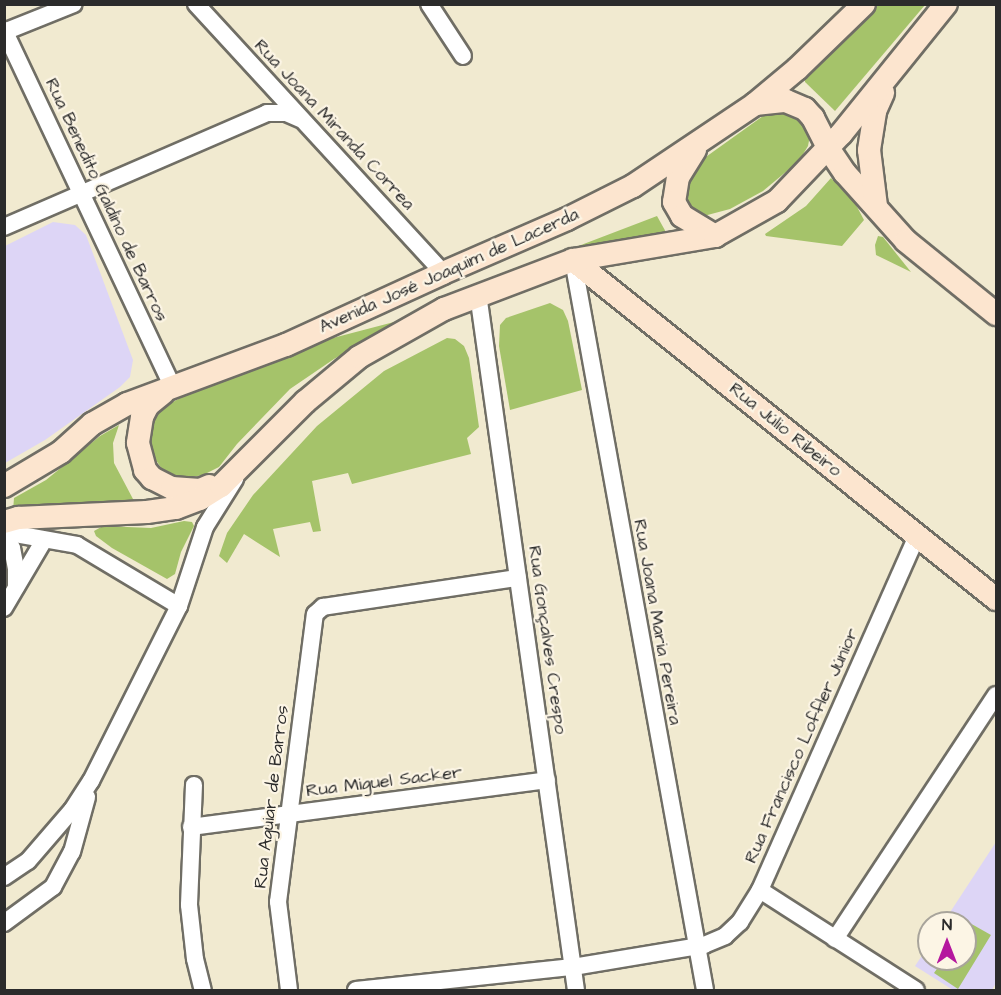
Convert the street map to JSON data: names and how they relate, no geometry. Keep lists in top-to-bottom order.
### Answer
{
  "streets": {
    "main road": ["Avenida José Joaquim de Lacerda", "Rua Júlio Ribeiro"],
    "street": [
      "Rua Joana Miranda Correa",
      "Rua Benedito Galdino de Barros",
      "Rua Joana Maria Pereira",
      "Rua Gonçalves Crespo",
      "Rua Francisco Loffler Júnior",
      "Rua Miguel Sacker",
      "Rua Aguiar de Barros"
    ]
  },
  "crossings": [
    ["Rua Joana Miranda Correa", "Avenida José Joaquim de Lacerda"],
    ["Rua Benedito Galdino de Barros", "Avenida José Joaquim de Lacerda"],
    ["Avenida José Joaquim de Lacerda", "Rua Júlio Ribeiro"],
    ["Avenida José Joaquim de Lacerda", "Rua Joana Maria Pereira"],
    ["Avenida José Joaquim de Lacerda", "Rua Gonçalves Crespo"],
    ["Rua Júlio Ribeiro", "Rua Joana Maria Pereira"],
    ["Rua Júlio Ribeiro", "Rua Francisco Loffler Júnior"],
    ["Rua Joana Maria Pereira", "Rua Francisco Loffler Júnior"],
    ["Rua Gonçalves Crespo", "Rua Francisco Loffler Júnior"],
    ["Rua Gonçalves Crespo", "Rua Miguel Sacker"],
    ["Rua Gonçalves Crespo", "Rua Aguiar de Barros"],
    ["Rua Miguel Sacker", "Rua Aguiar de Barros"]
  ],
  "north": "top"
}
